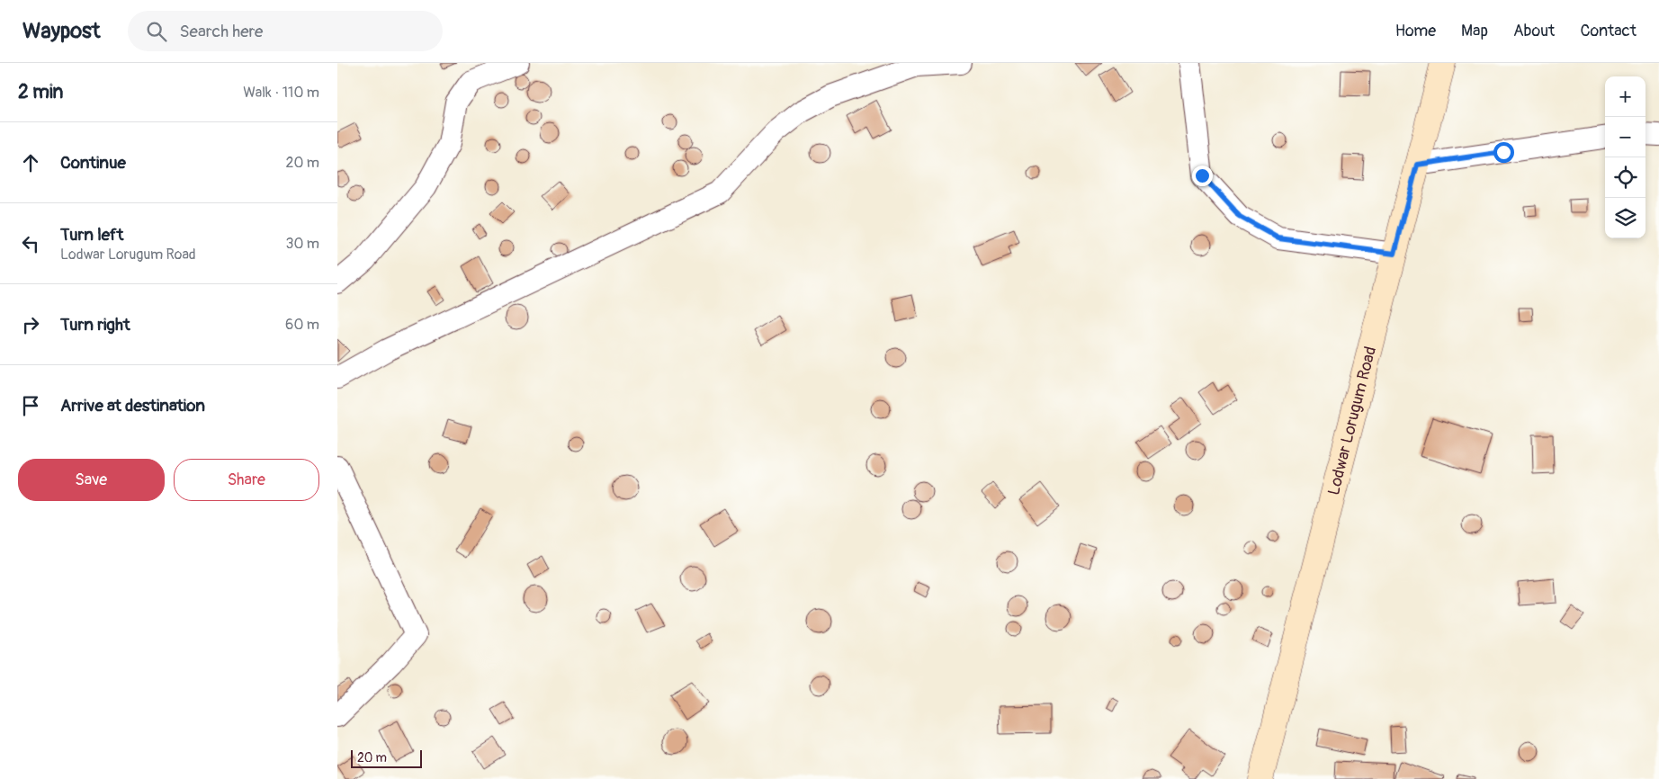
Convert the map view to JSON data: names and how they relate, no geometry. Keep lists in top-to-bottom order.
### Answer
{
  "streets": {
    "main road": ["Lodwar Lorugum Road"]
  },
  "scale_bar": "20 m",
  "page": {
    "header": "Waypost",
    "search": "Search here",
    "nav": [
      "Home",
      "Map",
      "About",
      "Contact"
    ],
    "heading": ["2 min", "Walk · 110 m"],
    "map_buttons": ["+", "−"],
    "list": [
      ["Continue", "20 m"],
      ["Turn left", "Lodwar Lorugum Road", "30 m"],
      ["Turn right", "60 m"],
      "Arrive at destination"
    ],
    "buttons": ["Save", "Share"],
    "scale": "20 m"
  }
}
